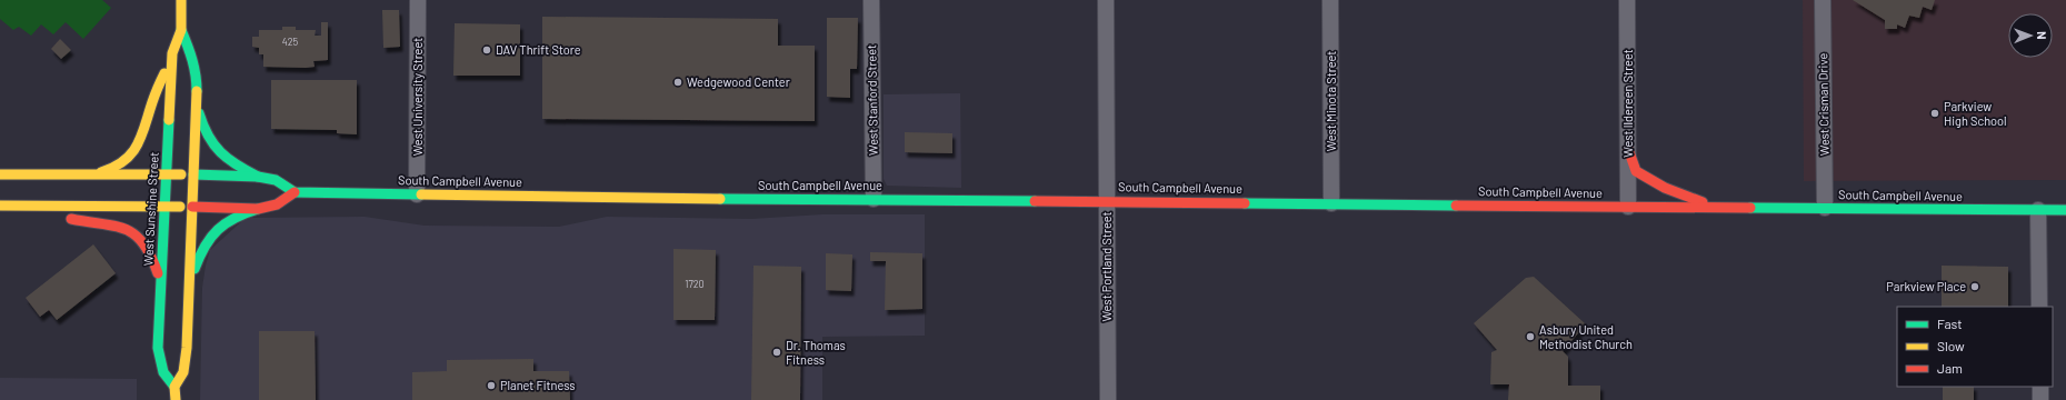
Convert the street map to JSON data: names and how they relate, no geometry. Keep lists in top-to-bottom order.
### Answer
{
  "streets": {
    "main road": ["South Campbell Avenue", "West Sunshine Street"],
    "street": [
      "West University Street",
      "West Stanford Street",
      "West Minota Street",
      "West Ildereen Street",
      "West Crisman Drive",
      "West Portland Street"
    ]
  },
  "crossings": [
    ["West University Street", "South Campbell Avenue"],
    ["West Stanford Street", "South Campbell Avenue"],
    ["West Minota Street", "South Campbell Avenue"],
    ["West Ildereen Street", "South Campbell Avenue"],
    ["West Crisman Drive", "South Campbell Avenue"],
    ["South Campbell Avenue", "West Portland Street"]
  ],
  "places": [
    "DAV Thrift Store",
    "Wedgewood Center",
    "Parkview High School",
    "Parkview Place",
    "Asbury United Methodist Church",
    "Dr. Thomas Fitness",
    "Planet Fitness"
  ],
  "house_numbers": ["425", "1720"],
  "legend": ["Fast", "Slow", "Jam"],
  "north": "right"
}
